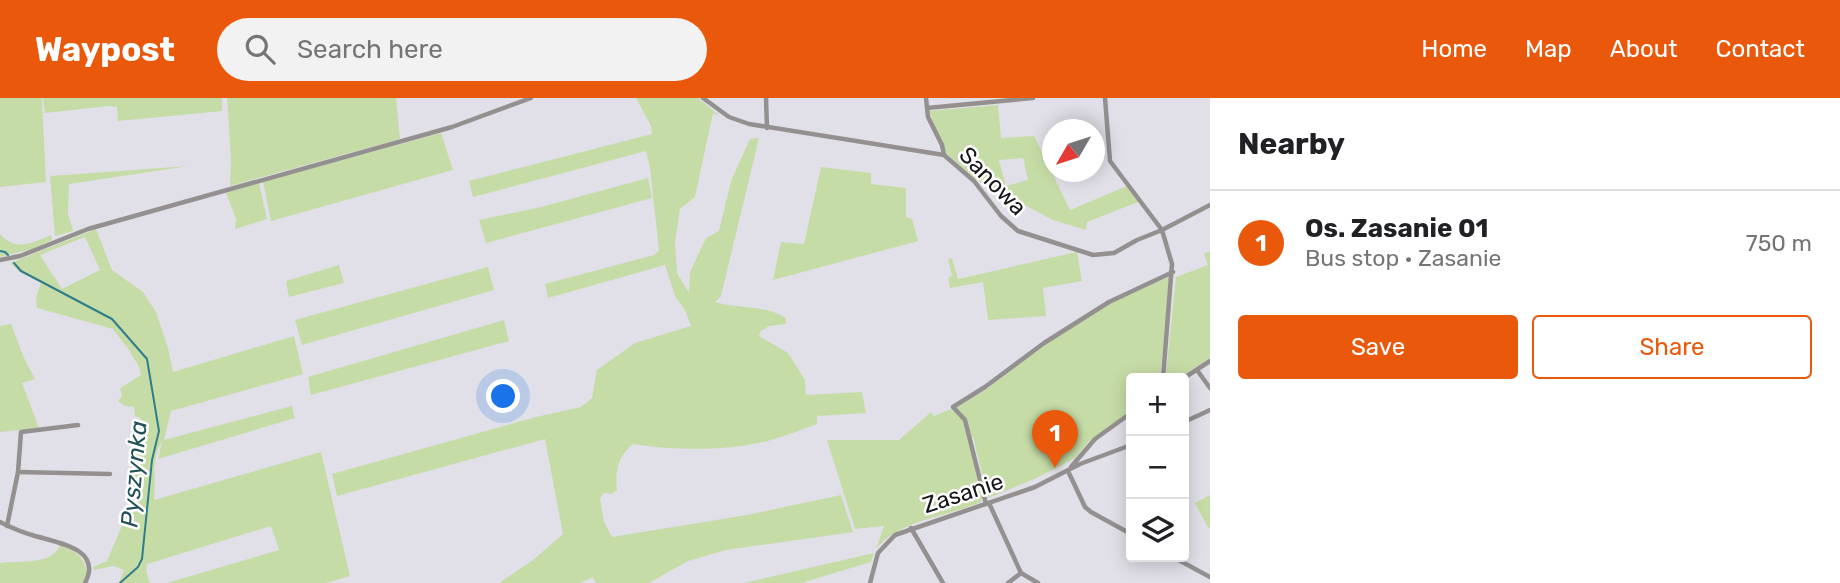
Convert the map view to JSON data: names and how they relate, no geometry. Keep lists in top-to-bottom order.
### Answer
{
  "streets": {
    "street": ["Sanowa", "Zasanie"]
  },
  "water": ["Pyszynka"],
  "north": "bottom left",
  "page": {
    "header": "Waypost",
    "search": "Search here",
    "nav": [
      "Home",
      "Map",
      "About",
      "Contact"
    ],
    "heading": "Nearby",
    "list": [
      {
        "mark": "1",
        "name": "Os. Zasanie 01",
        "note": "Bus stop · Zasanie",
        "value": "750 m"
      }
    ],
    "buttons": ["Save", "Share"],
    "map_buttons": ["+", "−"],
    "pins": "1"
  }
}
